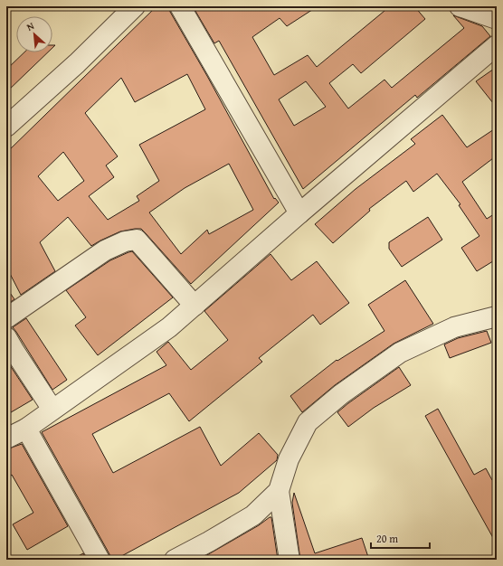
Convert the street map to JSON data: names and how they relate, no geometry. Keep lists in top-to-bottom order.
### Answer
{
  "scale_bar": "20 m",
  "north": "top left"
}
